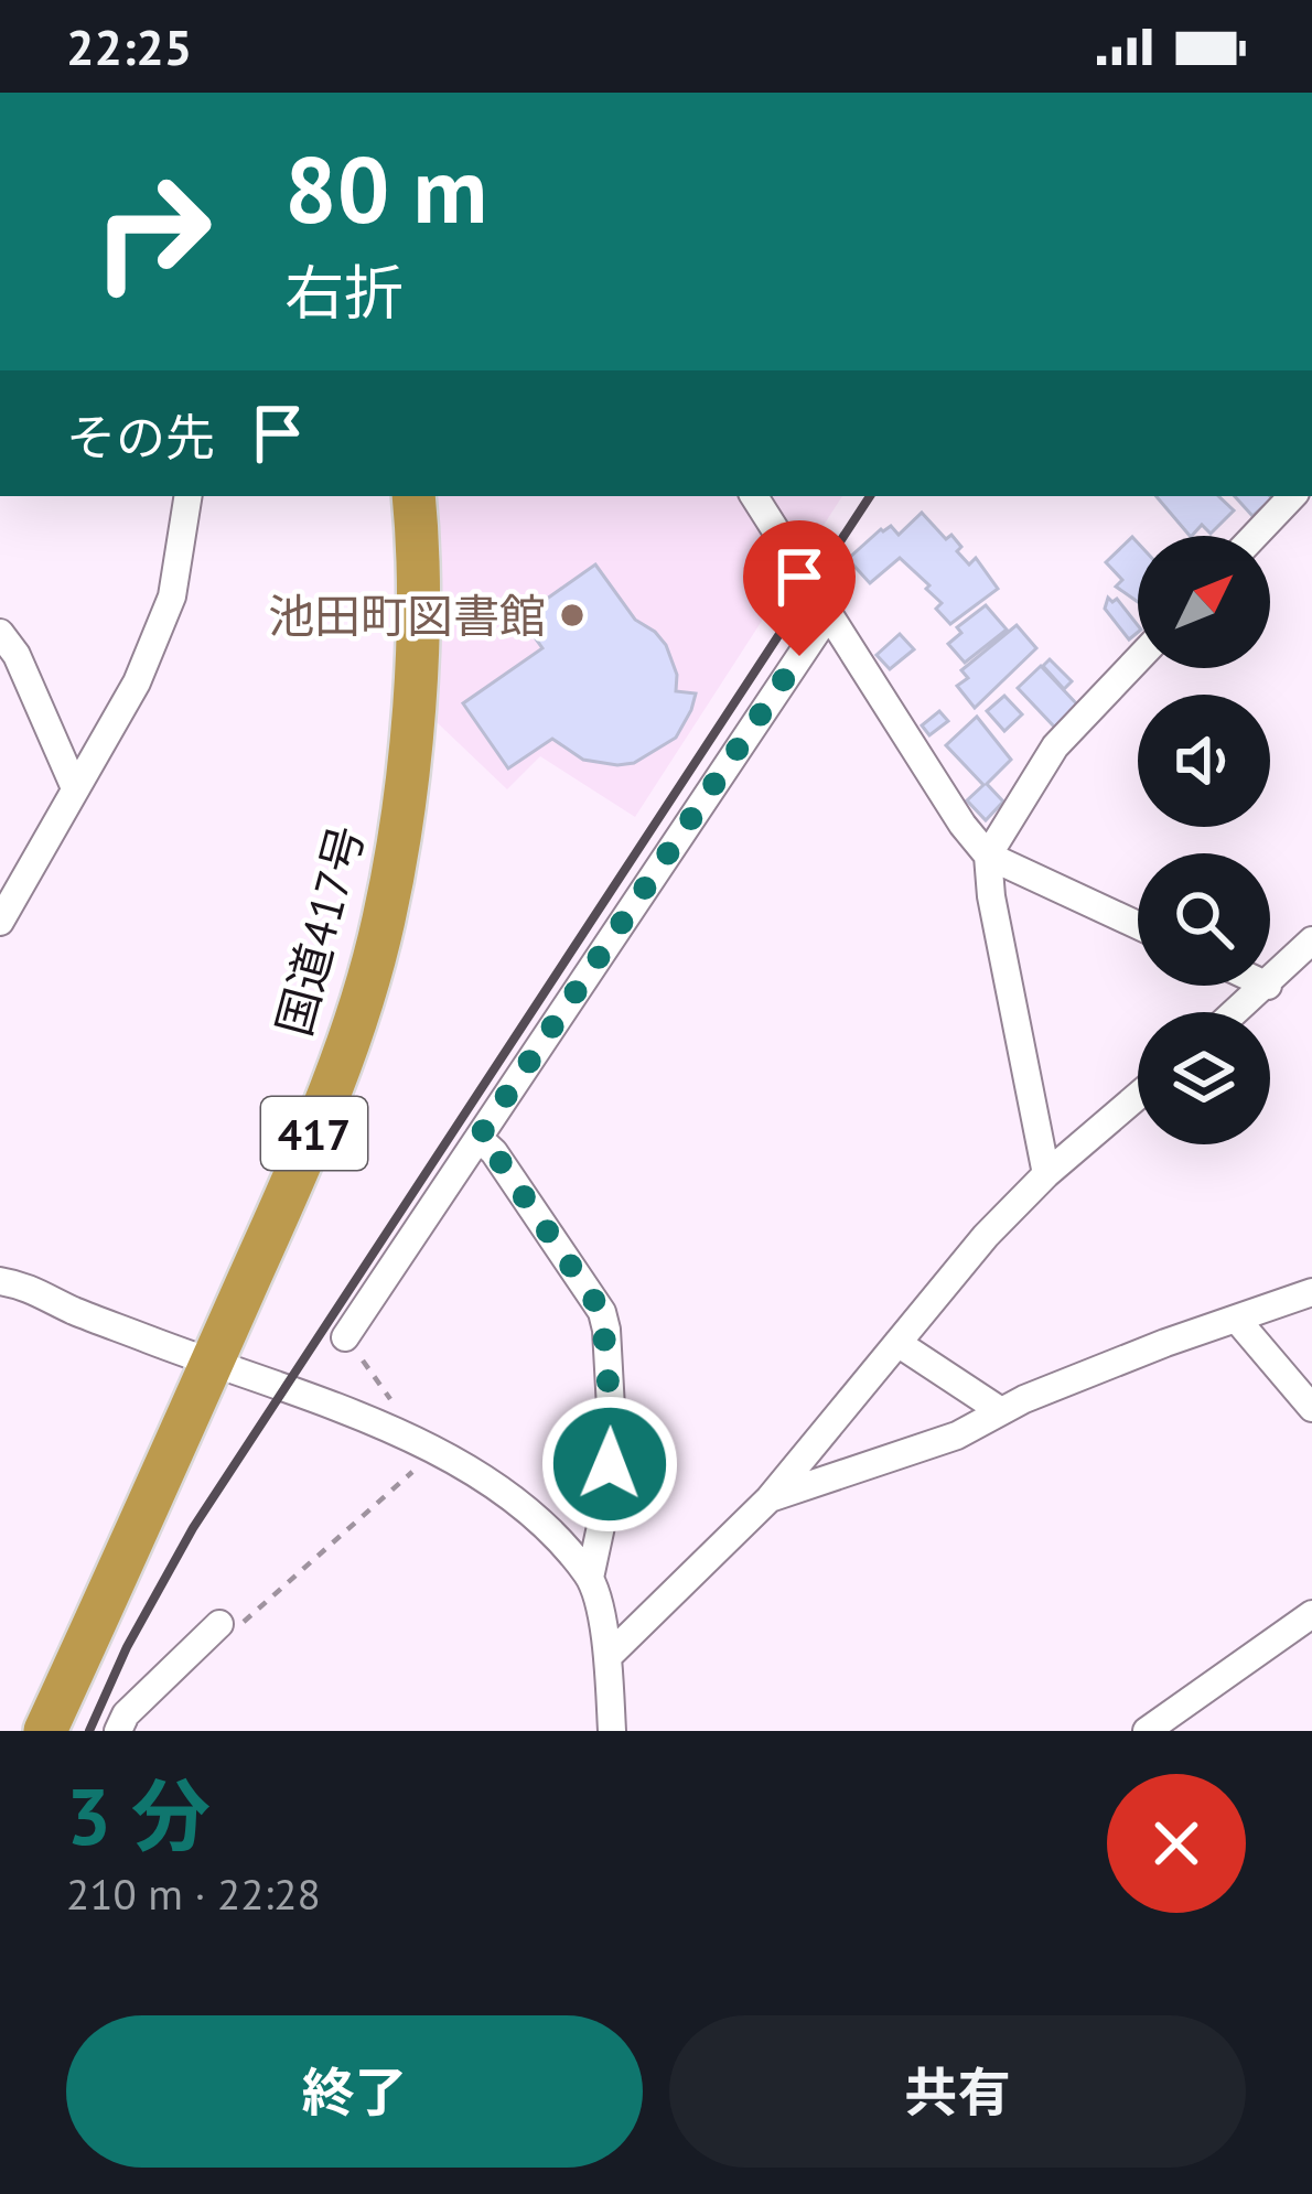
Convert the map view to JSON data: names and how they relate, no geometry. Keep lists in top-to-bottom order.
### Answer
{
  "streets": {
    "highway": ["国道417号", "417"]
  },
  "places": ["池田町図書館"],
  "north": "top right",
  "page": {
    "status": "22:25",
    "turn": ["80 m", "右折"],
    "then": "その先",
    "heading": ["3 分", "210 m · 22:28"],
    "buttons": ["終了", "共有"]
  }
}
